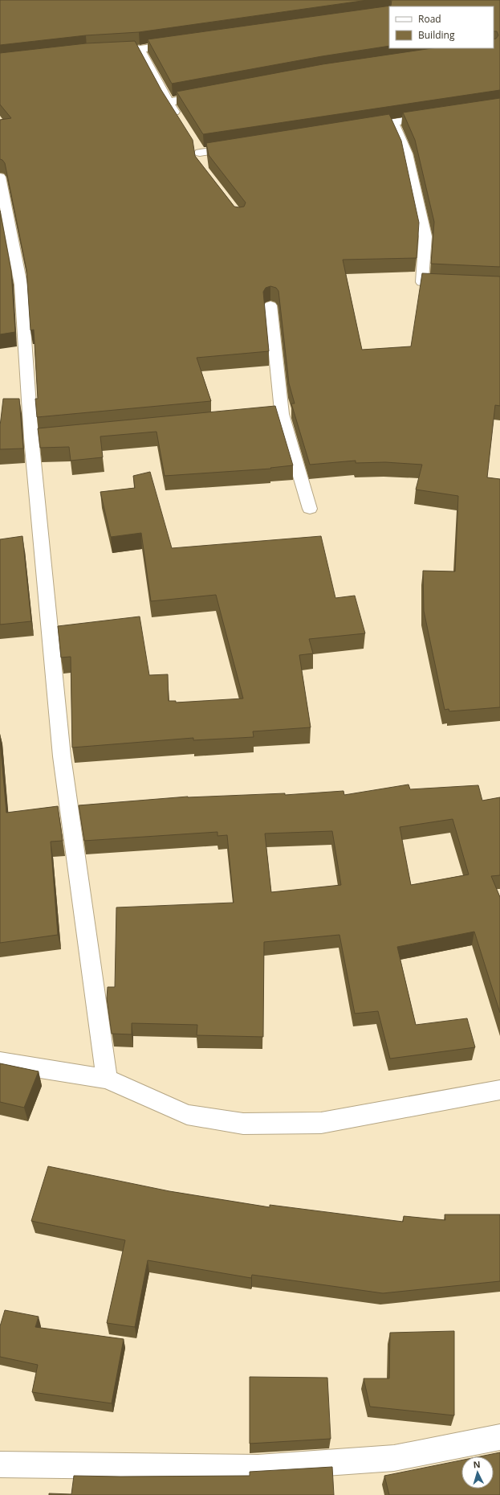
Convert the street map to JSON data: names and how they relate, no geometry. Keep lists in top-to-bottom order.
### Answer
{
  "legend": ["Road", "Building"],
  "north": "top"
}
